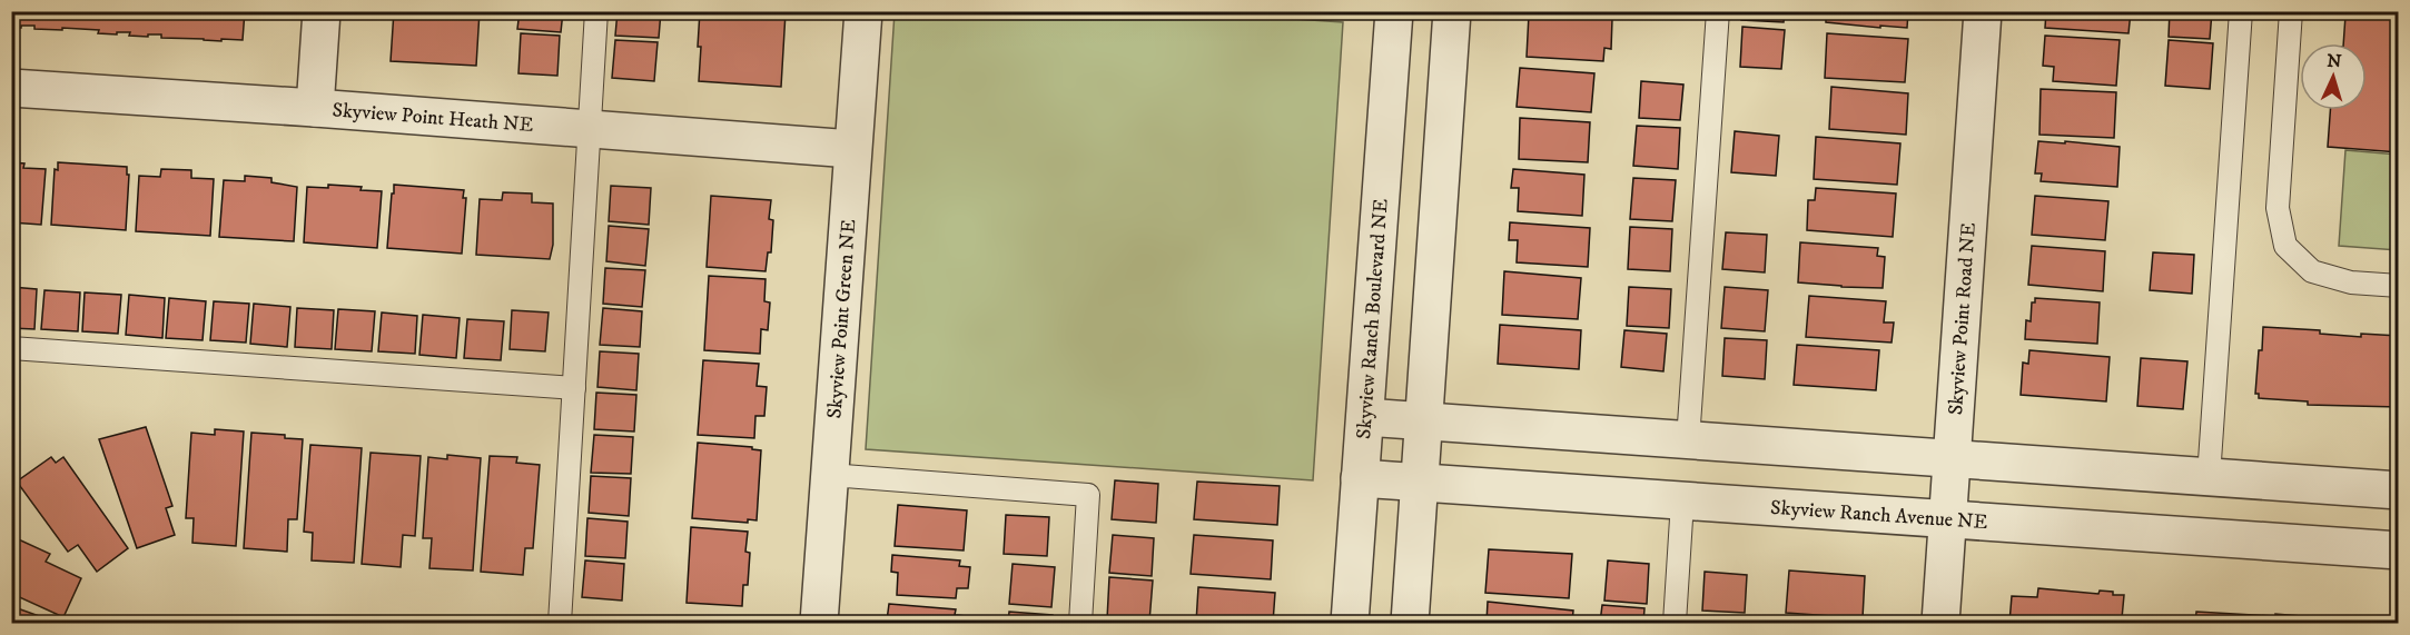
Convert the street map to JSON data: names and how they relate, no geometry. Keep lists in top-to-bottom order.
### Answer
{
  "streets": {
    "street": [
      "Skyview Point Heath NE",
      "Skyview Point Green NE",
      "Skyview Ranch Boulevard NE",
      "Skyview Point Road NE",
      "Skyview Ranch Avenue NE"
    ]
  },
  "crossings": [
    ["Skyview Point Heath NE", "Skyview Point Green NE"],
    ["Skyview Ranch Boulevard NE", "Skyview Ranch Avenue NE"],
    ["Skyview Point Road NE", "Skyview Ranch Avenue NE"]
  ],
  "north": "top"
}
